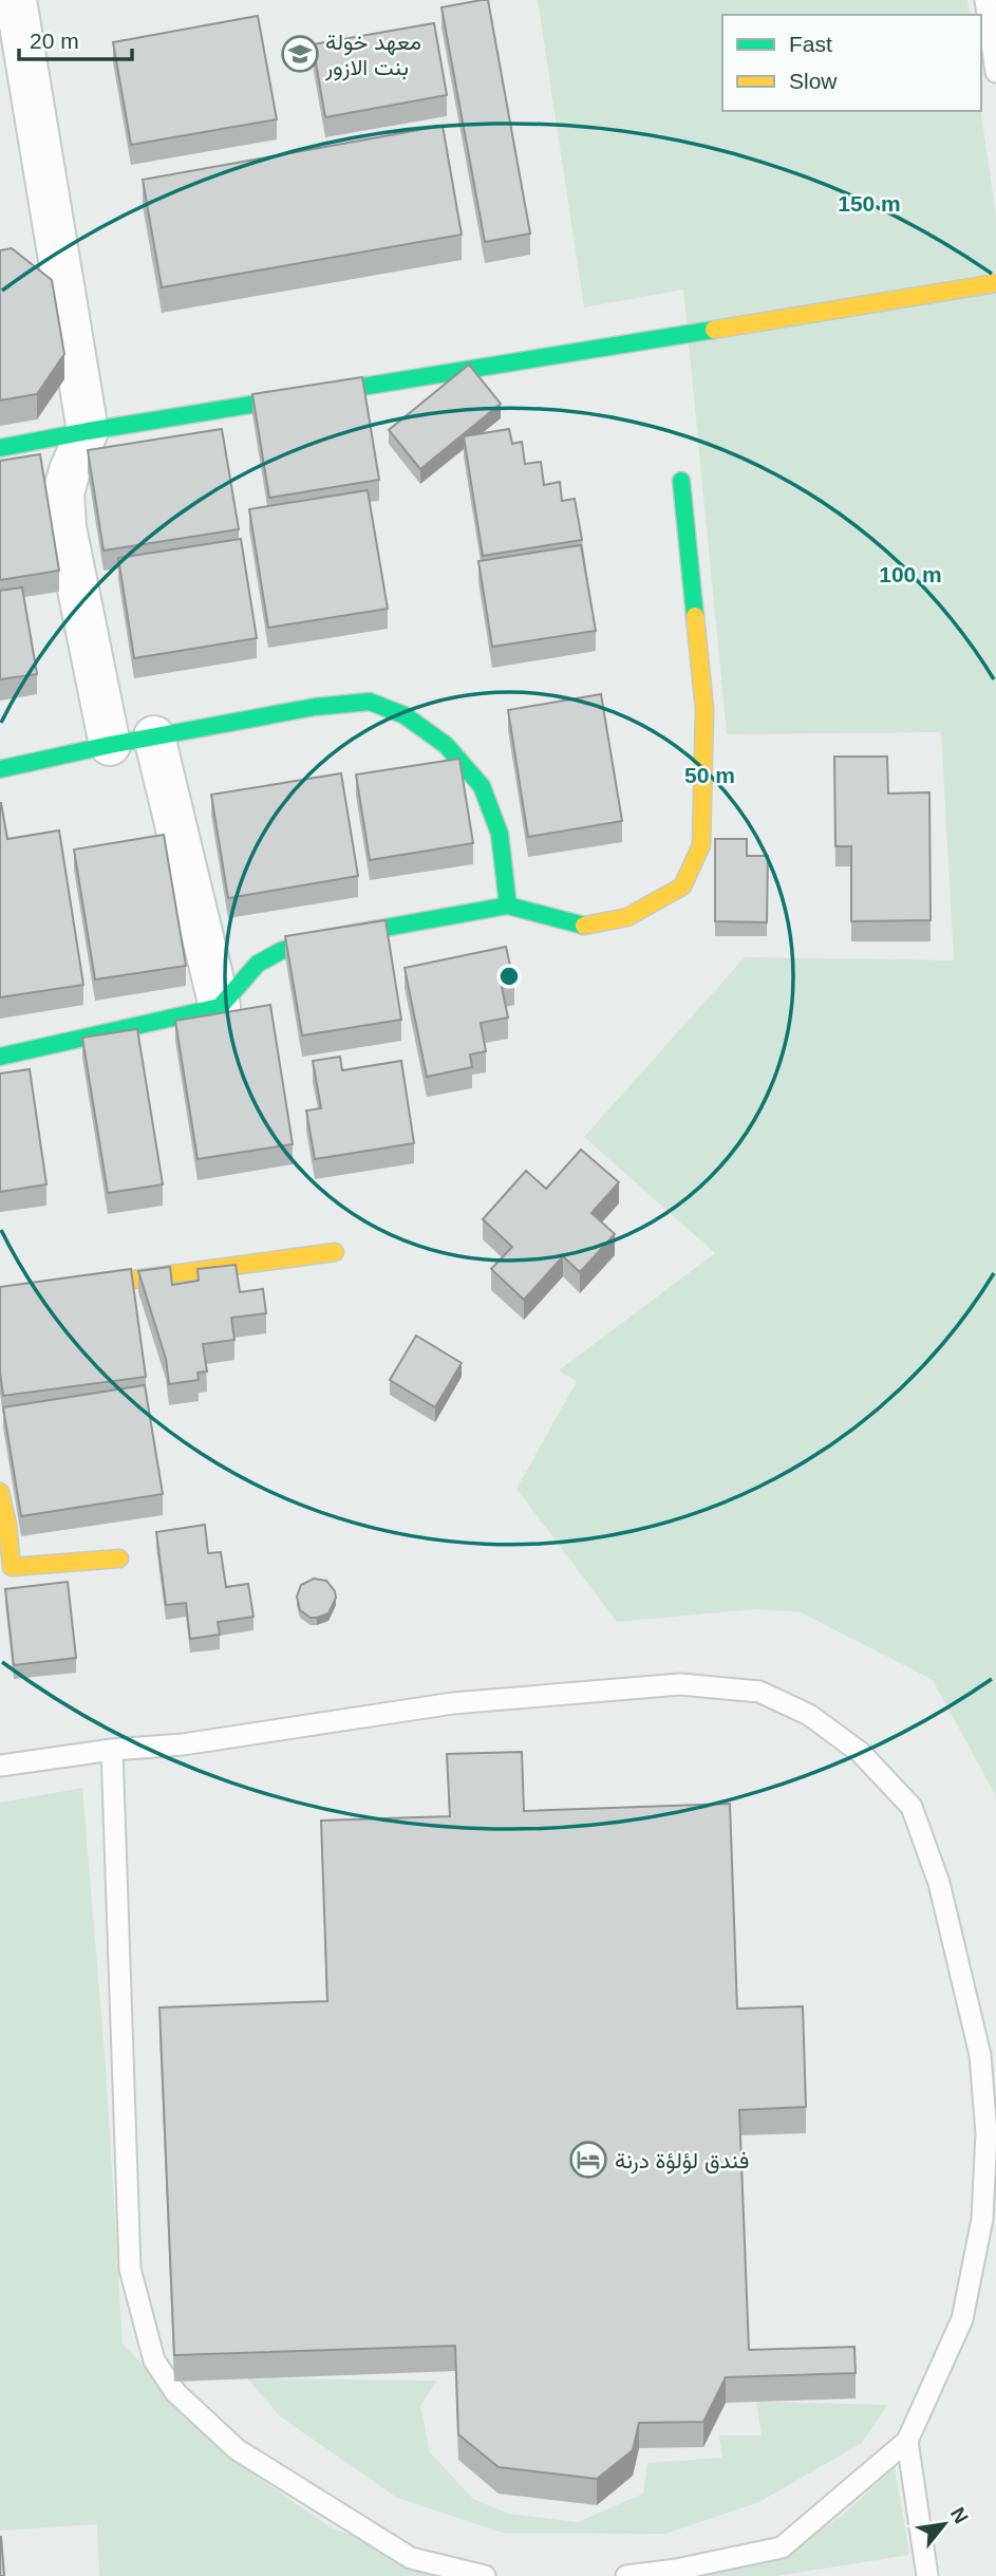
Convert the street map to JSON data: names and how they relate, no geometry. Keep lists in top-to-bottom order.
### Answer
{
  "places": {
    "school or university": ["معهد خولة بنت الازور"],
    "hotel": ["فندق لؤلؤة درنة"]
  },
  "legend": ["Fast", "Slow"],
  "scale_bar": "20 m",
  "north": "top right",
  "rings": ["150 m", "100 m", "50 m"]
}
